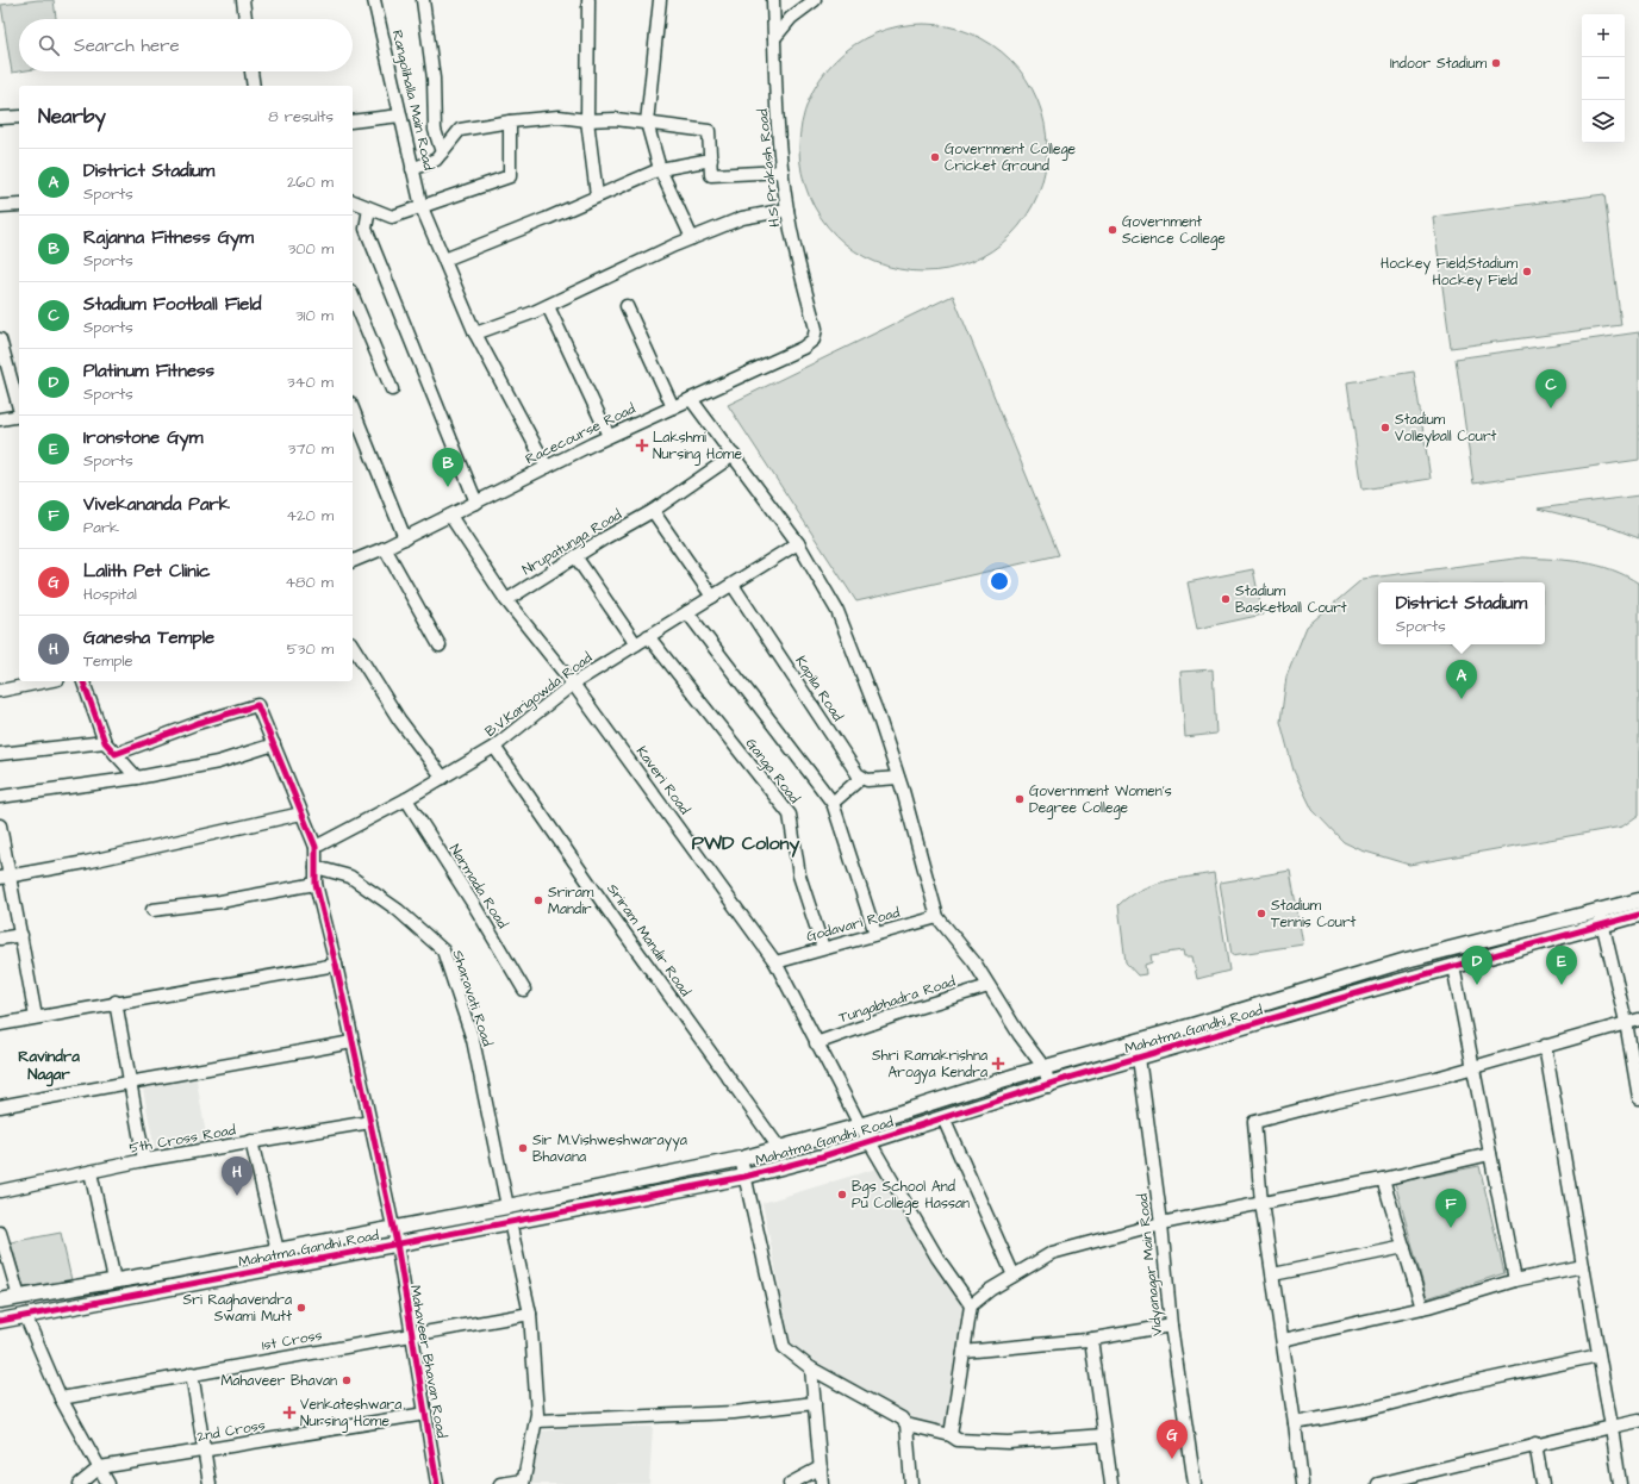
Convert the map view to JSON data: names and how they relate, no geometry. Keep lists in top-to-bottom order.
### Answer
{
  "streets": {
    "street": [
      "Rangolihalla Main Road",
      "H.S Prakash Road",
      "Racecourse Road",
      "Nrupatunga Road",
      "Kapila Road",
      "B.V.Karigowda Road",
      "Ganga Road",
      "Kaveri Road",
      "Narmada Road",
      "Godavari Road",
      "Sriram Mandir Road",
      "Sharavati Road",
      "Tungabhadra Road",
      "Mahatma Gandhi Road",
      "5th Cross Road",
      "Vidyanagar Main Road",
      "1st Cross",
      "Mahaveer Bhavan Road",
      "2nd Cross"
    ]
  },
  "crossings": [
    ["Rangolihalla Main Road", "Racecourse Road"],
    ["H.S Prakash Road", "Racecourse Road"],
    ["Racecourse Road", "Kaveri Road"],
    ["Nrupatunga Road", "Kaveri Road"],
    ["Kapila Road", "B.V.Karigowda Road"],
    ["B.V.Karigowda Road", "Ganga Road"],
    ["B.V.Karigowda Road", "Kaveri Road"],
    ["B.V.Karigowda Road", "Narmada Road"],
    ["B.V.Karigowda Road", "Sriram Mandir Road"],
    ["B.V.Karigowda Road", "Mahaveer Bhavan Road"],
    ["Ganga Road", "Godavari Road"],
    ["Kaveri Road", "Godavari Road"],
    ["Kaveri Road", "Tungabhadra Road"],
    ["Kaveri Road", "Mahatma Gandhi Road"],
    ["Sriram Mandir Road", "Mahatma Gandhi Road"],
    ["Sharavati Road", "Mahatma Gandhi Road"],
    ["Sharavati Road", "Mahaveer Bhavan Road"],
    ["Mahatma Gandhi Road", "Vidyanagar Main Road"],
    ["Mahatma Gandhi Road", "Mahaveer Bhavan Road"],
    ["5th Cross Road", "Mahaveer Bhavan Road"],
    ["1st Cross", "Mahaveer Bhavan Road"],
    ["Mahaveer Bhavan Road", "2nd Cross"]
  ],
  "districts": ["PWD Colony", "Ravindra Nagar"],
  "places": {
    "other": [
      "Indoor Stadium",
      "Government College Cricket Ground",
      "Government Science College",
      "Hockey Field;Stadium Hockey Field",
      "Stadium Volleyball Court",
      "Stadium Basketball Court",
      "Government Women's Degree College",
      "Sriram Mandir",
      "Stadium Tennis Court",
      "Sir M.Vishweshwarayya Bhavana",
      "Bgs School And Pu College Hassan",
      "Sri Raghavendra Swami Mutt",
      "Mahaveer Bhavan"
    ],
    "health": ["Lakshmi Nursing Home", "Shri Ramakrishna Arogya Kendra", "Venkateshwara Nursing Home"]
  },
  "page": {
    "map_buttons": ["+", "−"],
    "search": "Search here",
    "heading": ["Nearby", "8 results"],
    "list": [
      {
        "mark": "A",
        "name": "District Stadium",
        "note": "Sports",
        "value": "260 m"
      },
      {
        "mark": "B",
        "name": "Rajanna Fitness Gym",
        "note": "Sports",
        "value": "300 m"
      },
      {
        "mark": "C",
        "name": "Stadium Football Field",
        "note": "Sports",
        "value": "310 m"
      },
      {
        "mark": "D",
        "name": "Platinum Fitness",
        "note": "Sports",
        "value": "340 m"
      },
      {
        "mark": "E",
        "name": "Ironstone Gym",
        "note": "Sports",
        "value": "370 m"
      },
      {
        "mark": "F",
        "name": "Vivekananda Park",
        "note": "Park",
        "value": "420 m"
      },
      {
        "mark": "G",
        "name": "Lalith Pet Clinic",
        "note": "Hospital",
        "value": "480 m"
      },
      {
        "mark": "H",
        "name": "Ganesha Temple",
        "note": "Temple",
        "value": "530 m"
      }
    ],
    "pins": [
      "C",
      "B",
      "A",
      "D",
      "E",
      "H",
      "F",
      "G"
    ],
    "popup": ["District Stadium", "Sports"]
  }
}
